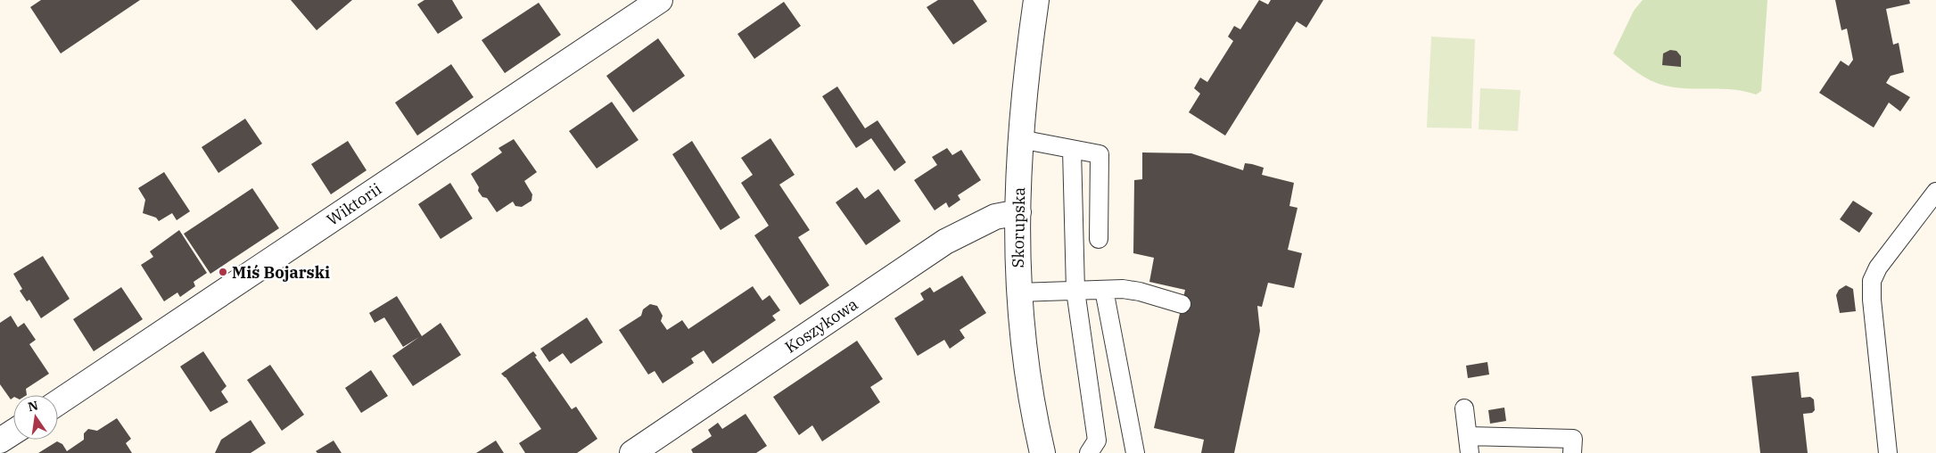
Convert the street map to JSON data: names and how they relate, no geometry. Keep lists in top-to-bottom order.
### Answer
{
  "streets": {
    "street": ["Wiktorii", "Skorupska", "Koszykowa"]
  },
  "crossings": [
    ["Skorupska", "Koszykowa"]
  ],
  "places": ["Miś Bojarski"],
  "north": "top"
}
